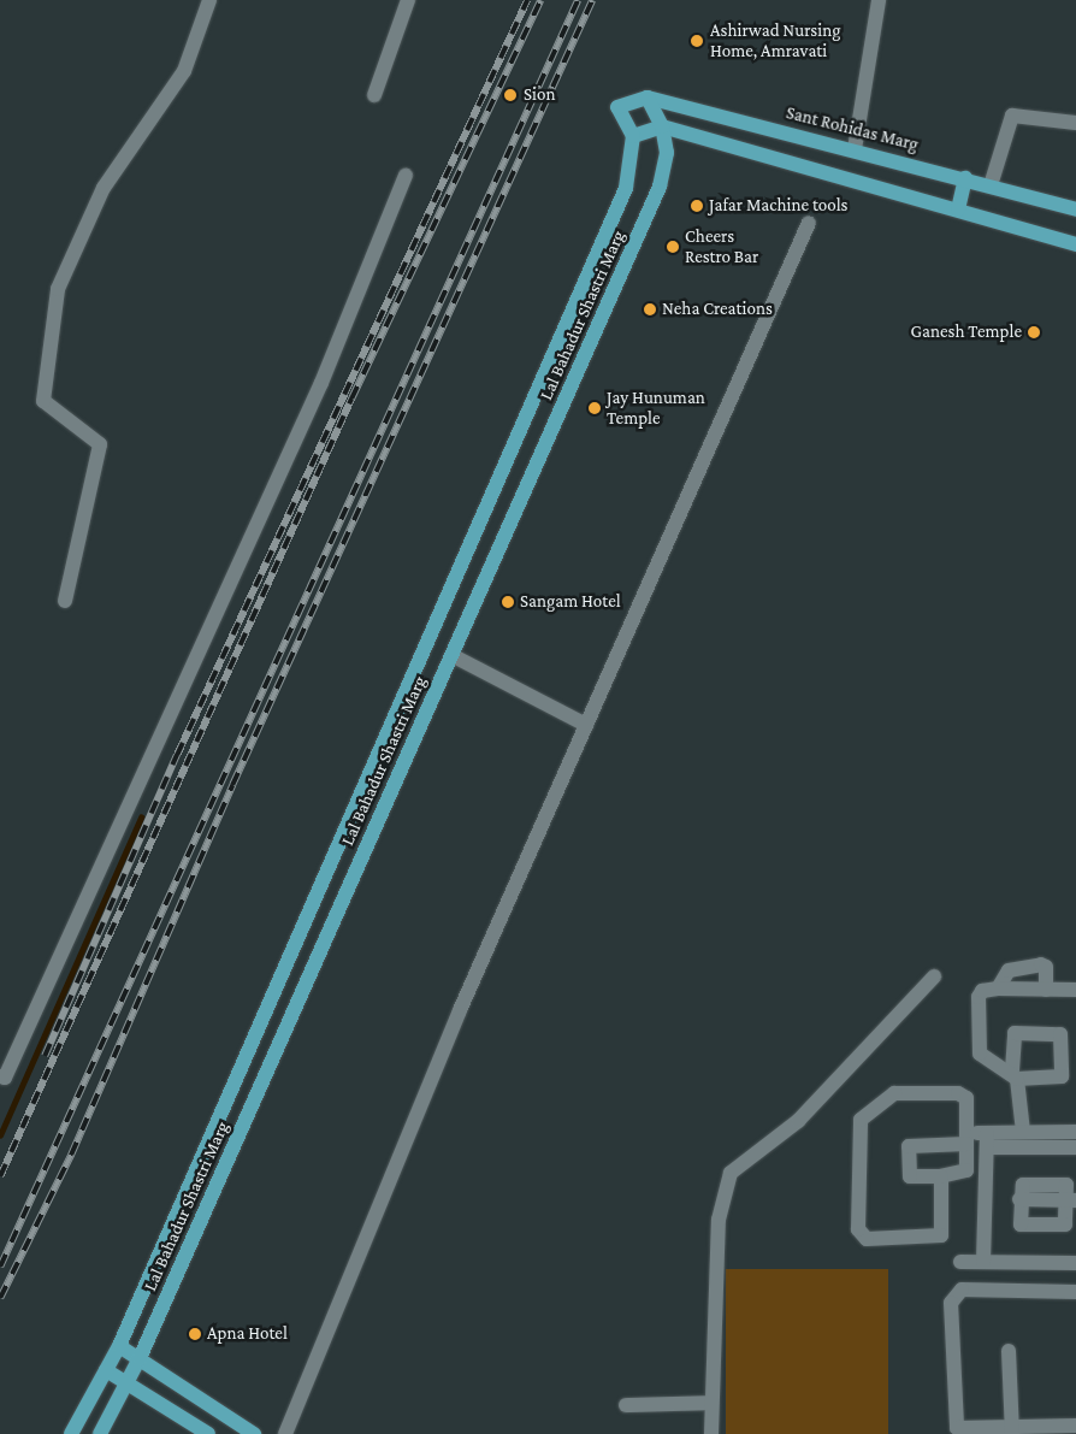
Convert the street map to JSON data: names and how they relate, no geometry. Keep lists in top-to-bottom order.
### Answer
{
  "streets": {
    "main road": ["Sant Rohidas Marg", "Lal Bahadur Shastri Marg"]
  },
  "crossings": [
    ["Sant Rohidas Marg", "Lal Bahadur Shastri Marg"]
  ],
  "places": [
    "Ashirwad Nursing Home, Amravati",
    "Sion",
    "Jafar Machine tools",
    "Cheers Restro Bar",
    "Neha Creations",
    "Ganesh Temple",
    "Jay Hunuman Temple",
    "Sangam Hotel",
    "Apna Hotel"
  ]
}
